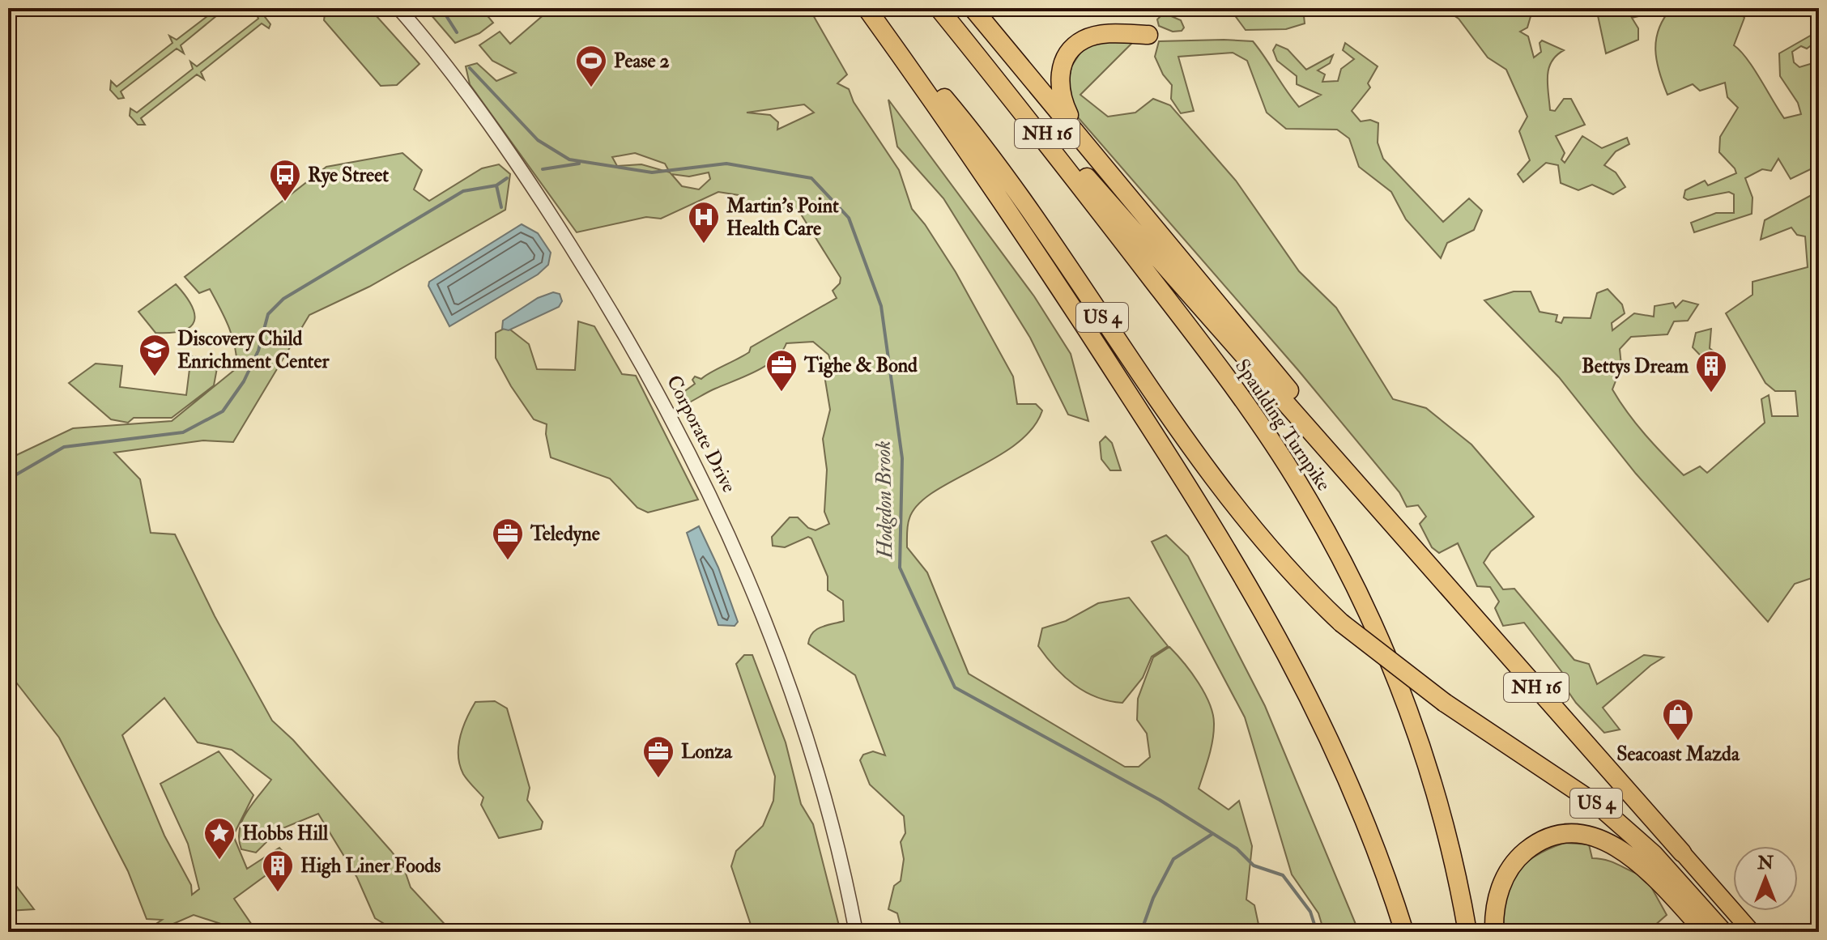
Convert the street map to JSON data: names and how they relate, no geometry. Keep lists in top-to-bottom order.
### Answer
{
  "streets": {
    "highway": ["NH 16", "US 4", "Spaulding Turnpike"],
    "street": ["Corporate Drive"]
  },
  "crossings": [
    ["NH 16", "Spaulding Turnpike"]
  ],
  "water": ["Hodgdon Brook"],
  "places": {
    "sports": ["Pease 2"],
    "bus stop": ["Rye Street"],
    "hospital": ["Martin's Point Health Care"],
    "school or university": ["Discovery Child Enrichment Center"],
    "office": ["Tighe & Bond", "Teledyne", "Lonza"],
    "building": ["Bettys Dream", "High Liner Foods"],
    "shop": ["Seacoast Mazda"],
    "place": ["Hobbs Hill"]
  },
  "north": "top"
}
